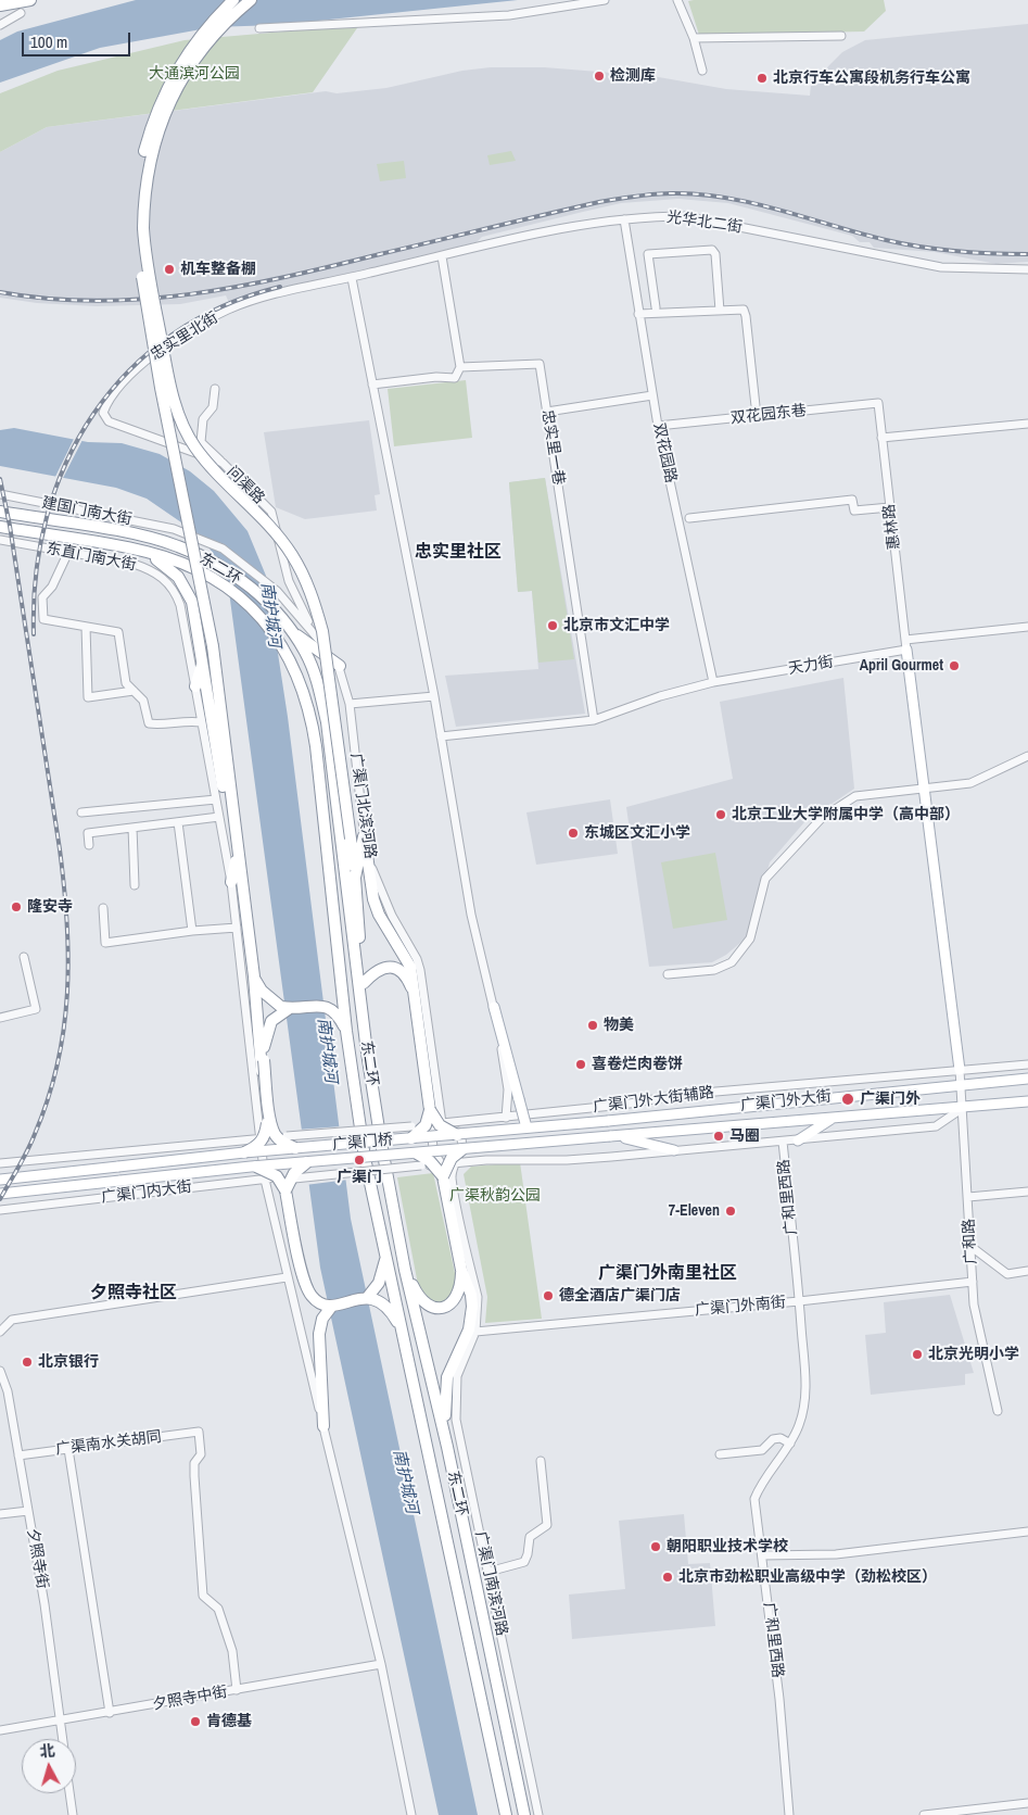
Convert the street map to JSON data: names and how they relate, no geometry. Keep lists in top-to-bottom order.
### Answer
{
  "streets": {
    "highway": ["东二环"],
    "main road": ["广渠门外大街", "广渠门桥", "广渠门内大街"],
    "street": [
      "光华北二街",
      "忠实里北街",
      "双花园东巷",
      "忠实里一巷",
      "双花园路",
      "问渠路",
      "建国门南大街",
      "惠林路",
      "东直门南大街",
      "天力街",
      "广渠门北滨河路",
      "广渠门外大街辅路",
      "广和里西路",
      "广和路",
      "广渠门外南街",
      "广渠南水关胡同",
      "夕照寺街",
      "广渠门南滨河路",
      "夕照寺中街"
    ]
  },
  "crossings": [
    ["光华北二街", "忠实里北街"],
    ["光华北二街", "双花园路"],
    ["忠实里北街", "问渠路"],
    ["双花园东巷", "双花园路"],
    ["双花园东巷", "惠林路"],
    ["忠实里一巷", "天力街"],
    ["双花园路", "天力街"],
    ["问渠路", "广渠门北滨河路"],
    ["建国门南大街", "广渠门北滨河路"],
    ["惠林路", "天力街"],
    ["广渠门北滨河路", "广渠门外大街辅路"],
    ["广渠门北滨河路", "广渠门桥"],
    ["广渠门北滨河路", "广渠门南滨河路"],
    ["广渠门外大街辅路", "广渠门桥"],
    ["广渠门外大街辅路", "广和路"],
    ["广渠门外大街辅路", "广渠门南滨河路"],
    ["广渠门外大街", "广渠门桥"],
    ["广渠门外大街", "广和路"],
    ["广渠门桥", "广渠门内大街"],
    ["广渠门桥", "广渠门南滨河路"],
    ["广和里西路", "广渠门外南街"],
    ["广和路", "广渠门外南街"],
    ["广渠门外南街", "广渠门南滨河路"],
    ["广渠南水关胡同", "夕照寺街"],
    ["广渠南水关胡同", "夕照寺中街"],
    ["夕照寺街", "夕照寺中街"]
  ],
  "districts": ["忠实里社区", "广渠门外南里社区", "夕照寺社区"],
  "water": ["南护城河"],
  "parks": ["大通滨河公园", "广渠秋韵公园"],
  "places": [
    "检测库",
    "北京行车公寓段机务行车公寓",
    "机车整备棚",
    "北京市文汇中学",
    "April Gourmet",
    "北京工业大学附属中学（高中部）",
    "东城区文汇小学",
    "隆安寺",
    "物美",
    "喜卷烂肉卷饼",
    "广渠门外",
    "马圈",
    "广渠门",
    "7-Eleven",
    "德全酒店广渠门店",
    "北京光明小学",
    "北京银行",
    "朝阳职业技术学校",
    "北京市劲松职业高级中学（劲松校区）",
    "肯德基"
  ],
  "scale_bar": "100 m",
  "north": "top"
}
